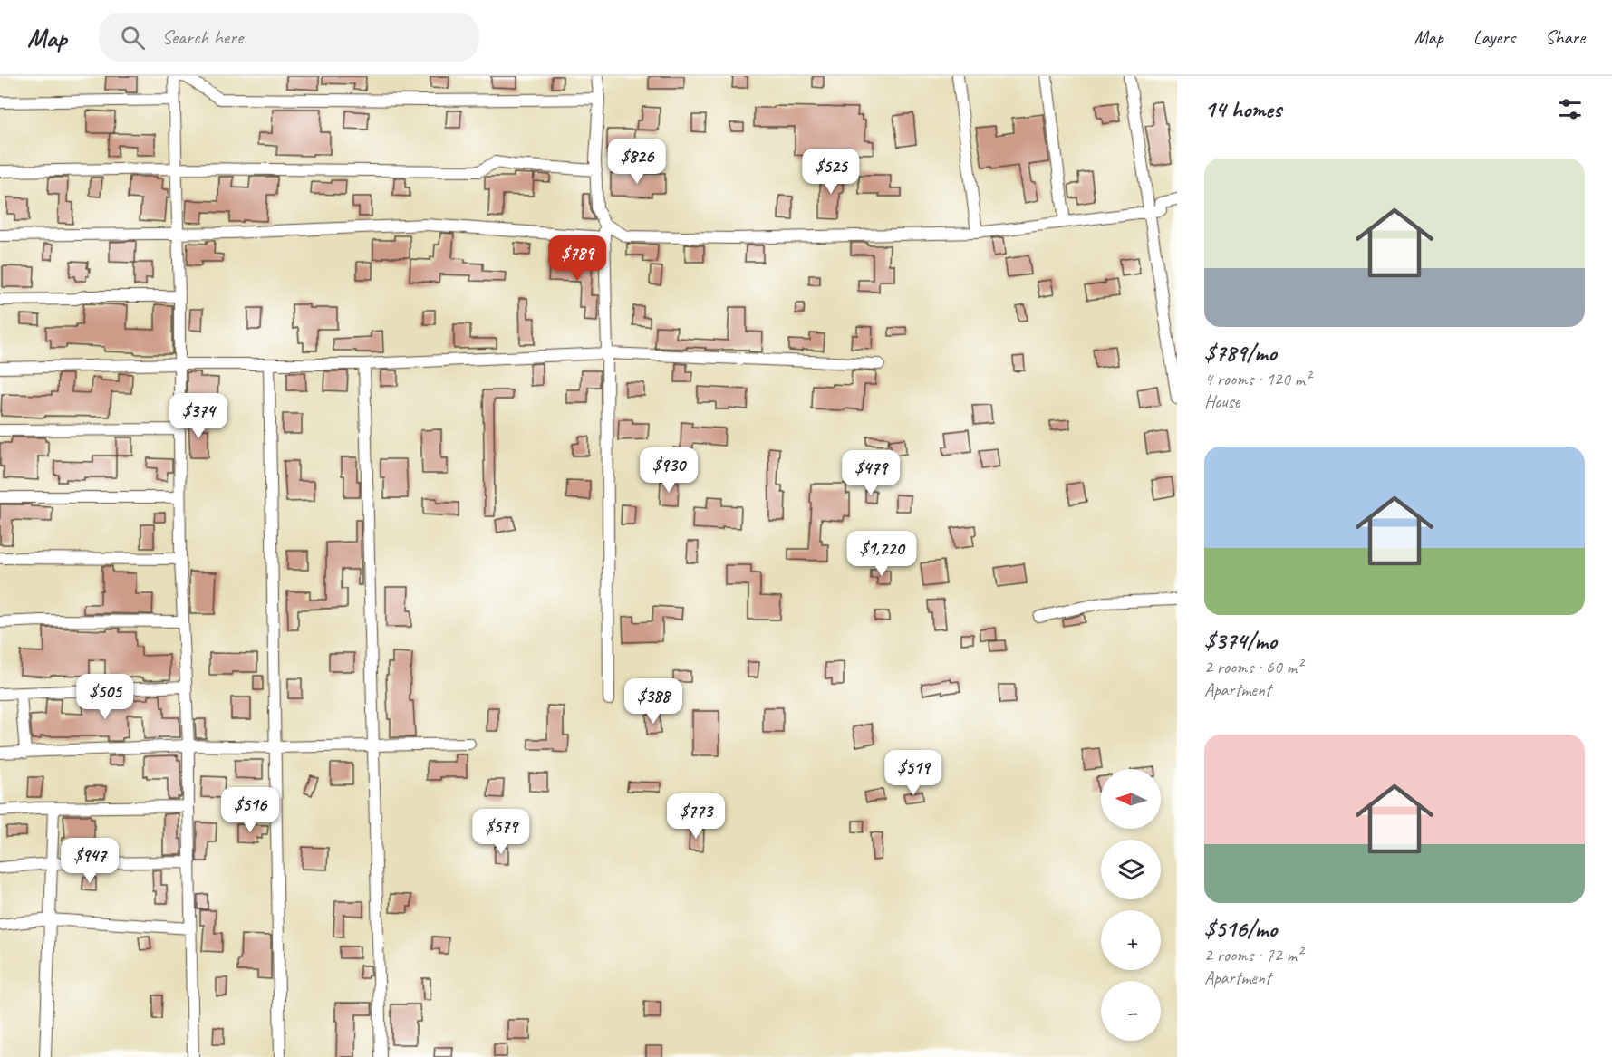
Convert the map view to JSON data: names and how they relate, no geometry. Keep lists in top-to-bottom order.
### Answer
{
  "north": "left",
  "page": {
    "header": "Map",
    "search": "Search here",
    "nav": ["Map", "Layers", "Share"],
    "heading": "14 homes",
    "price": [
      "$826",
      "$525",
      "$789",
      "$374",
      "$930",
      "$479",
      "$1,220",
      "$505",
      "$388",
      "$519",
      "$516",
      "$773",
      "$579",
      "$947"
    ],
    "list": [
      {
        "name": "$789/mo",
        "note": "4 rooms · 120 m² · House"
      },
      {
        "name": "$374/mo",
        "note": "2 rooms · 60 m² · Apartment"
      },
      {
        "name": "$516/mo",
        "note": "2 rooms · 72 m² · Apartment"
      }
    ],
    "map_buttons": ["+", "−"]
  }
}
